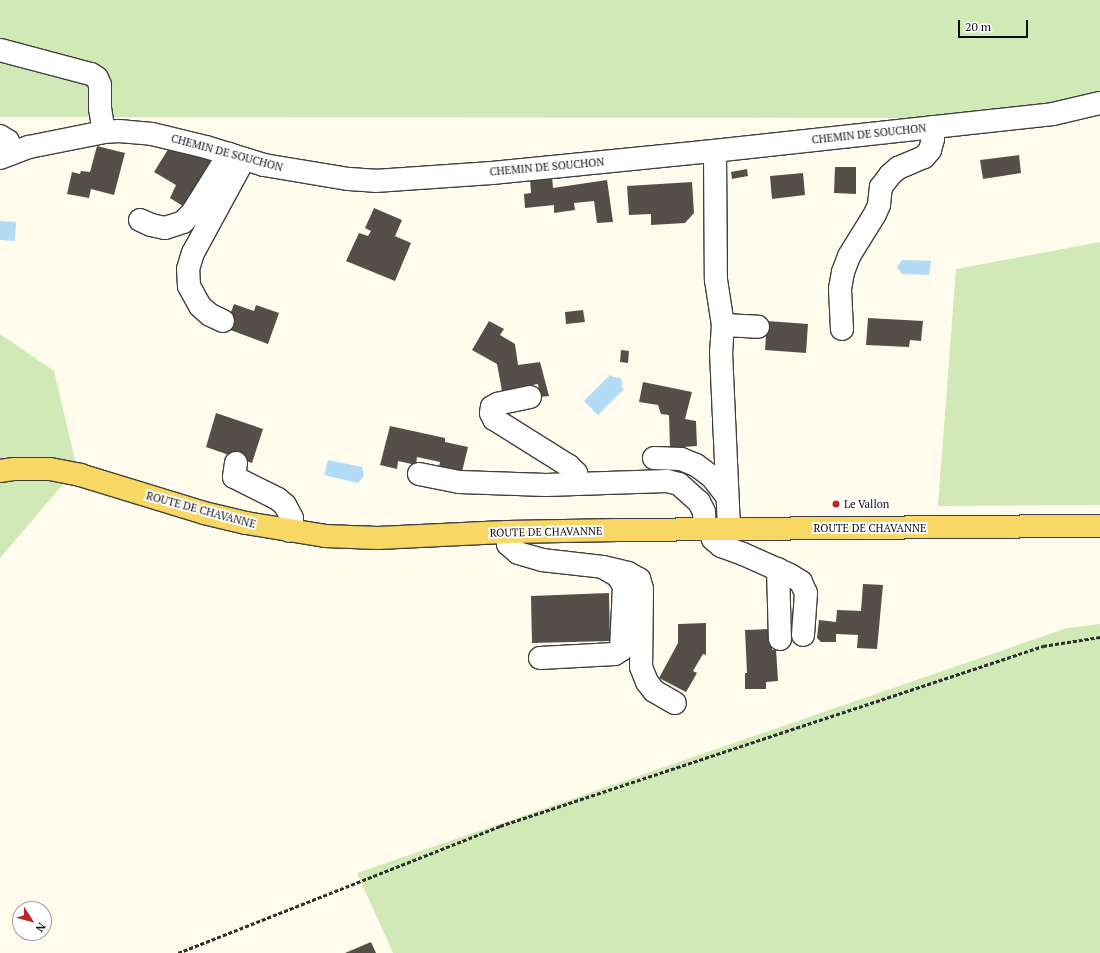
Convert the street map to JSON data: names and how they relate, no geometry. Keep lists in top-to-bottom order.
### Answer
{
  "streets": {
    "main road": ["ROUTE DE CHAVANNE"],
    "street": ["CHEMIN DE SOUCHON"]
  },
  "places": ["Le Vallon"],
  "scale_bar": "20 m",
  "north": "bottom right"
}
